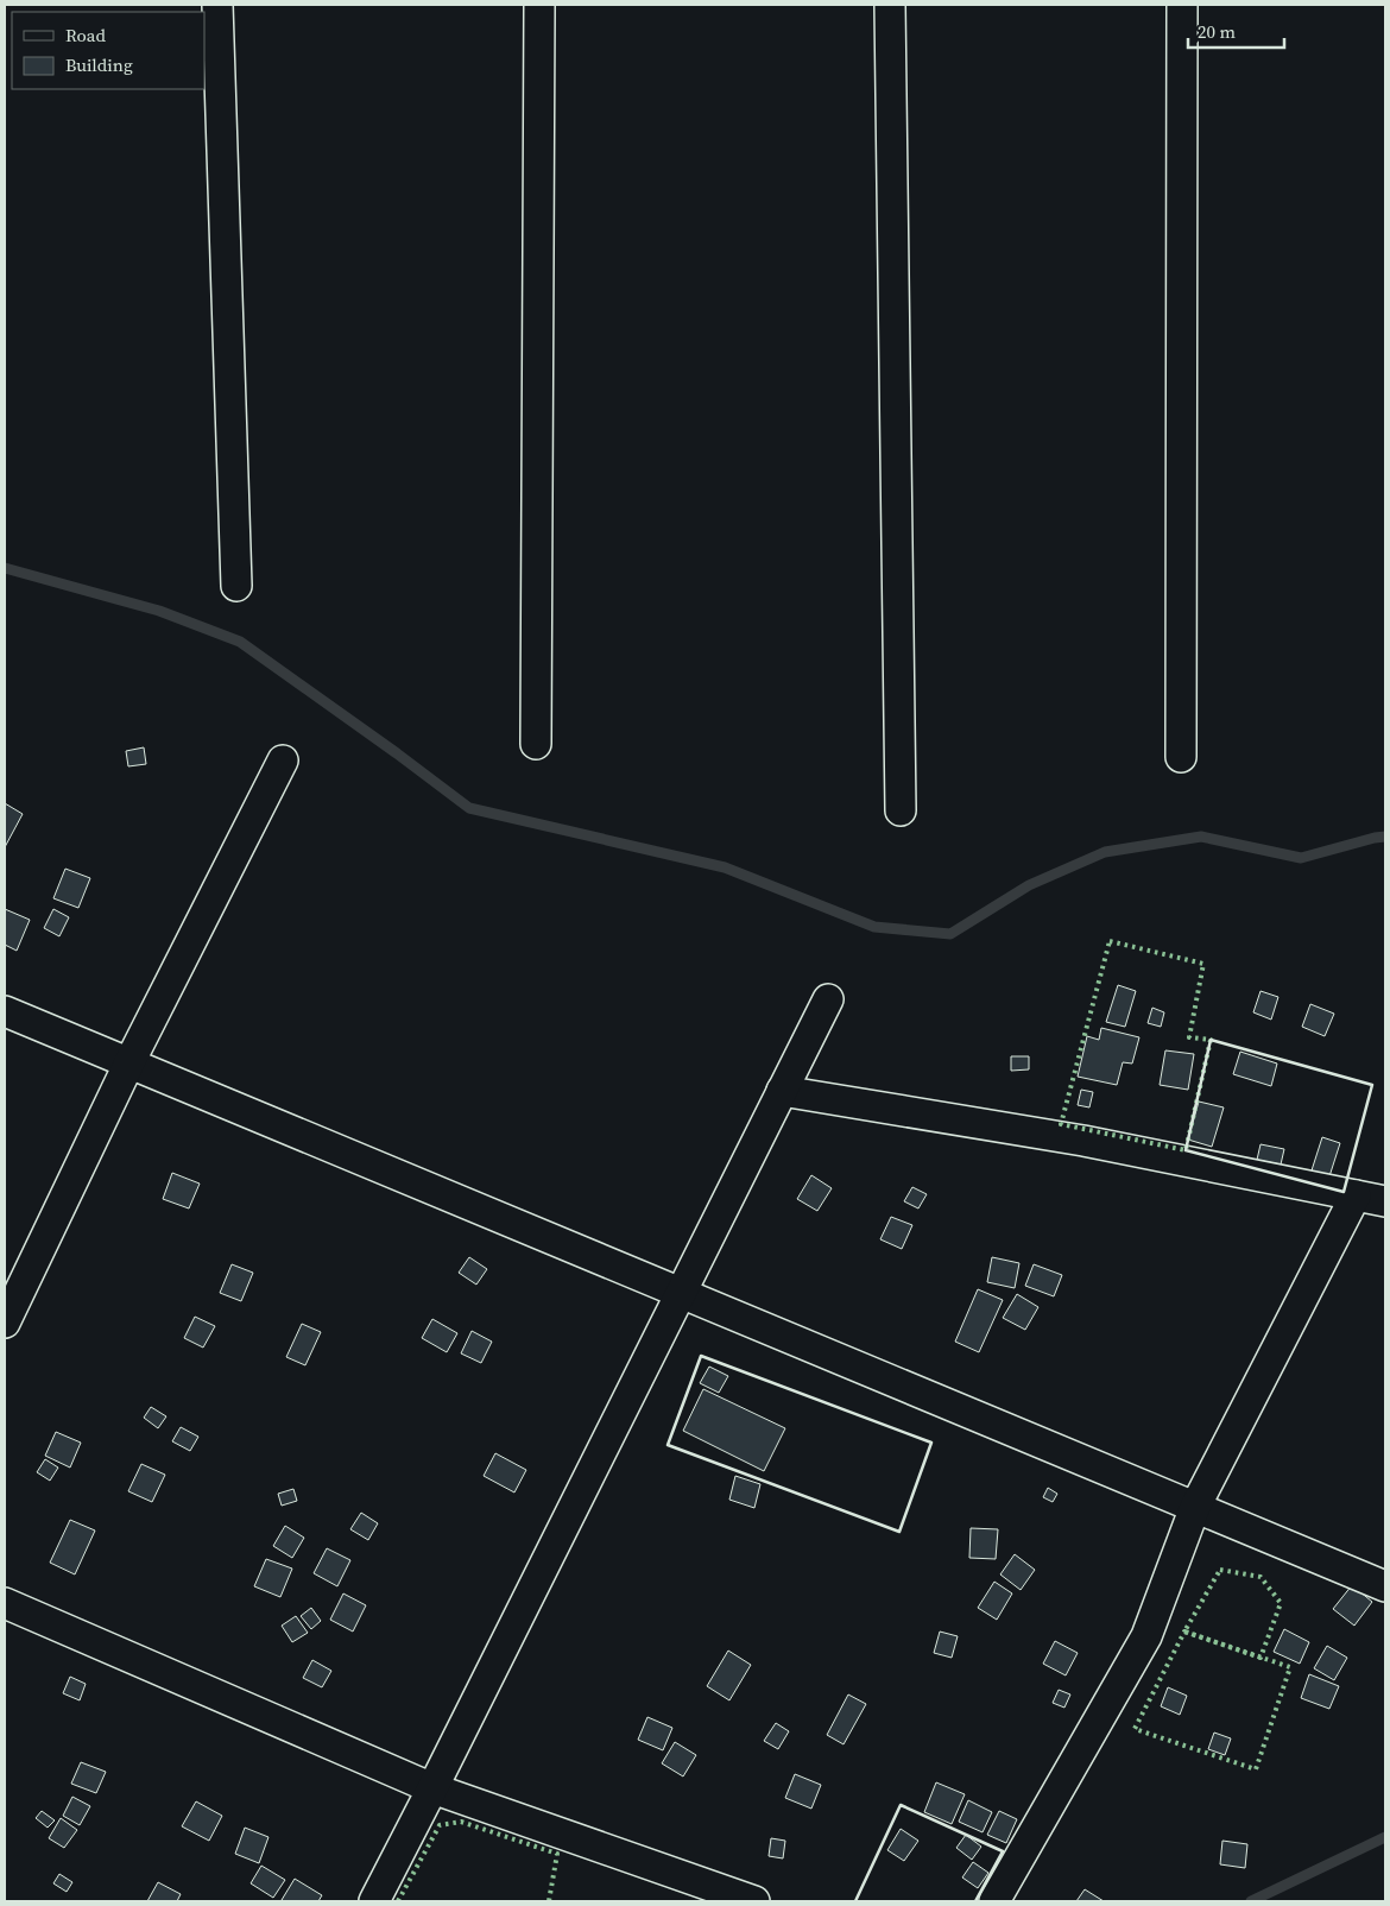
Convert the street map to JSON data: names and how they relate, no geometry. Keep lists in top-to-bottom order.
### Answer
{
  "legend": ["Road", "Building"],
  "scale_bar": "20 m"
}
